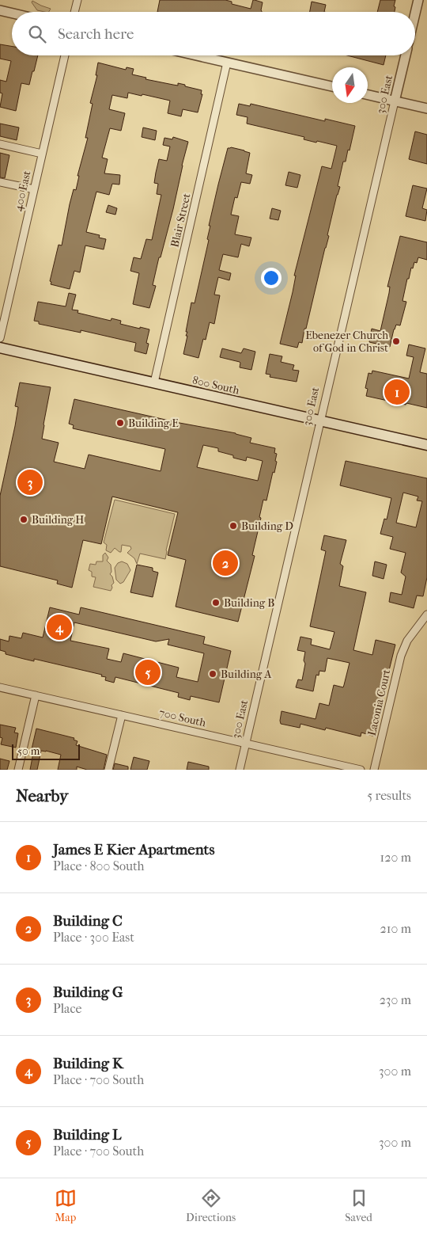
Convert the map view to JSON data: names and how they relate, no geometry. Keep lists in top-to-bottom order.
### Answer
{
  "streets": {
    "main road": ["800 South"],
    "street": [
      "300 East",
      "400 East",
      "Blair Street",
      "Laconia Court",
      "700 South"
    ]
  },
  "crossings": [
    ["300 East", "800 South"],
    ["300 East", "700 South"],
    ["Blair Street", "800 South"]
  ],
  "places": [
    "Ebenezer Church of God in Christ",
    "Building E",
    "Building H",
    "Building D",
    "Building B",
    "Building A"
  ],
  "scale_bar": "50 m",
  "north": "bottom",
  "page": {
    "search": "Search here",
    "pins": [
      "1",
      "3",
      "2",
      "4",
      "5"
    ],
    "scale": "50 m",
    "heading": ["Nearby", "5 results"],
    "list": [
      {
        "mark": "1",
        "name": "James E Kier Apartments",
        "note": "Place · 800 South",
        "value": "120 m"
      },
      {
        "mark": "2",
        "name": "Building C",
        "note": "Place · 300 East",
        "value": "210 m"
      },
      {
        "mark": "3",
        "name": "Building G",
        "note": "Place",
        "value": "230 m"
      },
      {
        "mark": "4",
        "name": "Building K",
        "note": "Place · 700 South",
        "value": "300 m"
      },
      {
        "mark": "5",
        "name": "Building L",
        "note": "Place · 700 South",
        "value": "300 m"
      }
    ],
    "nav": ["Map", "Directions", "Saved"]
  }
}
